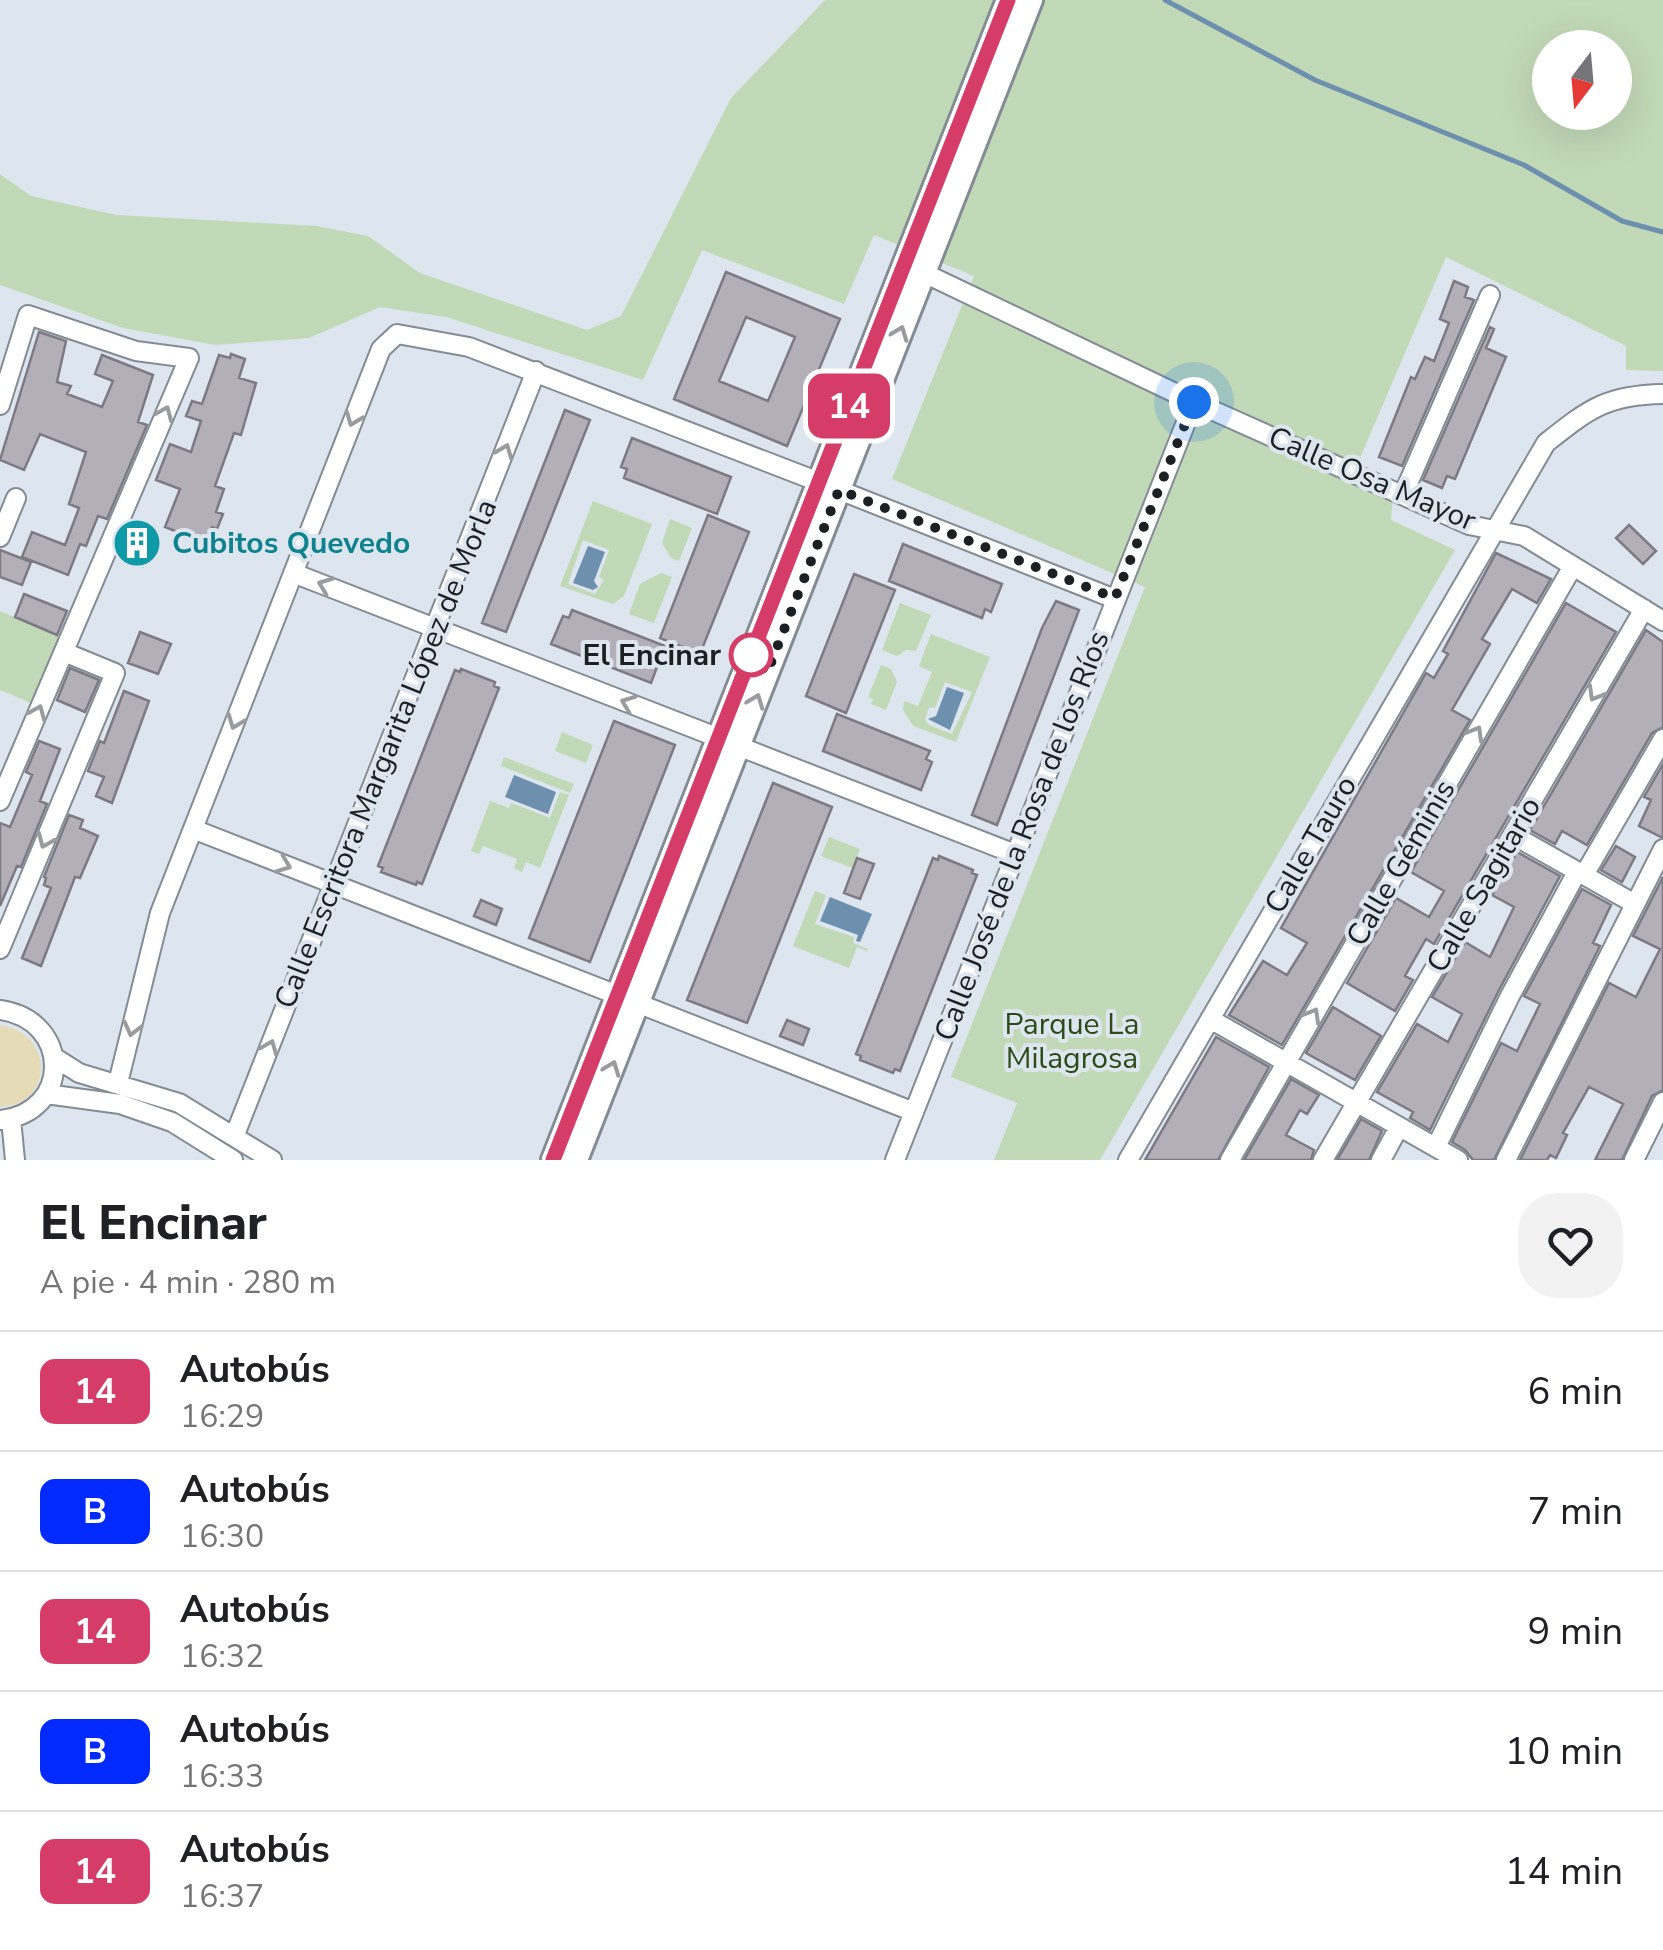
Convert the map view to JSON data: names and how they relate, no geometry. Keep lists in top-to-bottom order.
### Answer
{
  "streets": {
    "street": [
      "Calle Osa Mayor",
      "Calle Escritora Margarita López de Morla",
      "Calle José de la Rosa de los Ríos",
      "Calle Tauro",
      "Calle Géminis",
      "Calle Sagitario"
    ]
  },
  "crossings": [
    ["Calle Osa Mayor", "Calle José de la Rosa de los Ríos"],
    ["Calle Osa Mayor", "Calle Tauro"],
    ["Calle Osa Mayor", "Calle Géminis"],
    ["Calle Osa Mayor", "Calle Sagitario"]
  ],
  "one_way": ["Calle Géminis"],
  "parks": ["Parque La Milagrosa"],
  "places": {
    "building": ["Cubitos Quevedo"],
    "other": ["El Encinar"]
  },
  "lines": ["bus line 14"],
  "north": "bottom",
  "page": {
    "on_map": "14",
    "heading": ["El Encinar", "A pie · 4 min · 280 m"],
    "list": [
      {
        "mark": "14",
        "name": "Autobús",
        "note": "16:29",
        "value": "6 min"
      },
      {
        "mark": "B",
        "name": "Autobús",
        "note": "16:30",
        "value": "7 min"
      },
      {
        "mark": "14",
        "name": "Autobús",
        "note": "16:32",
        "value": "9 min"
      },
      {
        "mark": "B",
        "name": "Autobús",
        "note": "16:33",
        "value": "10 min"
      },
      {
        "mark": "14",
        "name": "Autobús",
        "note": "16:37",
        "value": "14 min"
      }
    ]
  }
}
